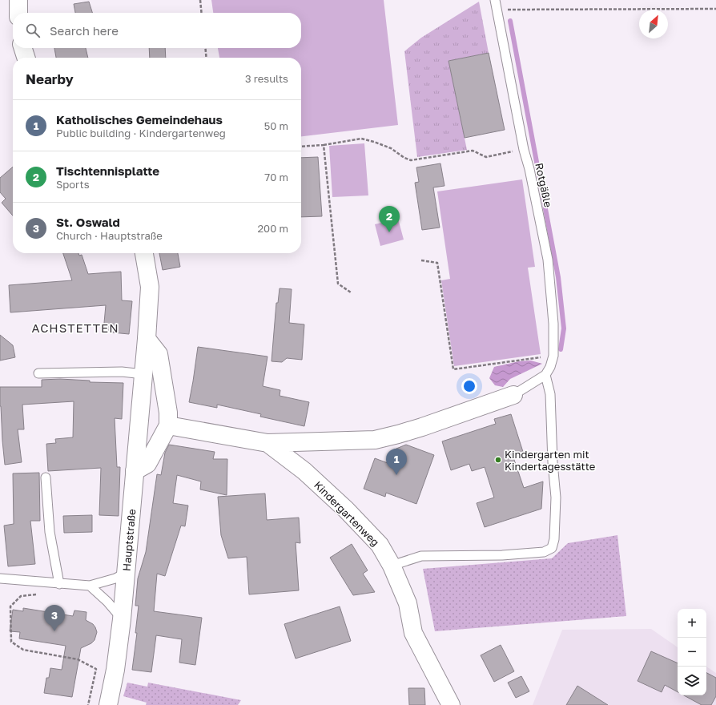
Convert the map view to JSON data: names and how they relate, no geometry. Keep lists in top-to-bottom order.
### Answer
{
  "streets": {
    "street": ["Kindergartenweg", "Hauptstraße"],
    "lane": ["Rotgäßle"]
  },
  "crossings": [
    ["Rotgäßle", "Kindergartenweg"]
  ],
  "districts": ["ACHSTETTEN"],
  "places": ["Kindergarten mit Kindertagesstätte"],
  "north": "top right",
  "page": {
    "search": "Search here",
    "heading": ["Nearby", "3 results"],
    "list": [
      {
        "mark": "1",
        "name": "Katholisches Gemeindehaus",
        "note": "Public building · Kindergartenweg",
        "value": "50 m"
      },
      {
        "mark": "2",
        "name": "Tischtennisplatte",
        "note": "Sports",
        "value": "70 m"
      },
      {
        "mark": "3",
        "name": "St. Oswald",
        "note": "Church · Hauptstraße",
        "value": "200 m"
      }
    ],
    "pins": ["2", "1", "3"],
    "map_buttons": ["+", "−"]
  }
}
